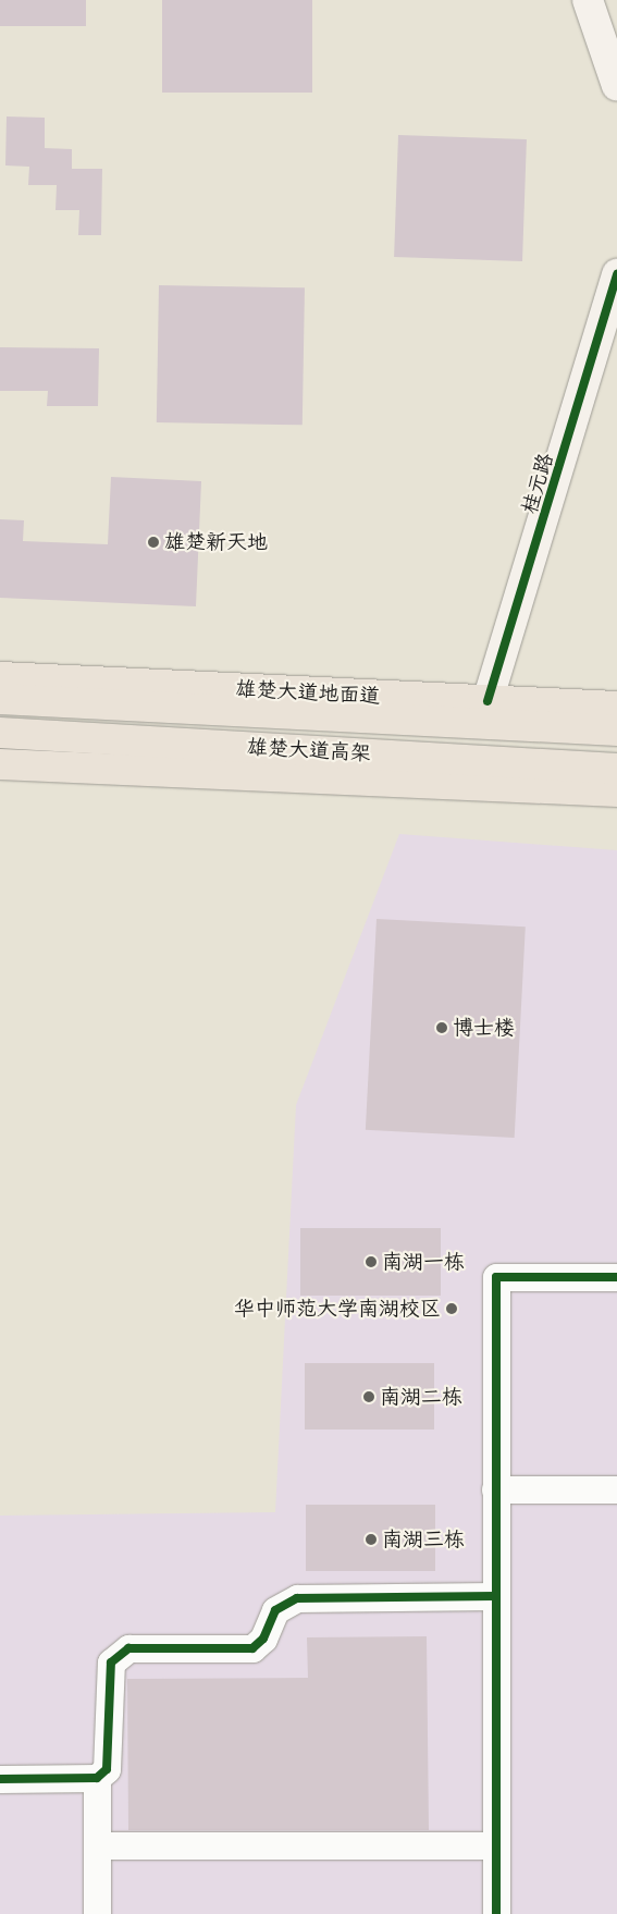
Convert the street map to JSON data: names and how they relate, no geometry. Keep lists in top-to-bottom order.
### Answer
{
  "streets": {
    "main road": ["雄楚大道地面道", "雄楚大道高架"],
    "street": ["桂元路"]
  },
  "crossings": [
    ["桂元路", "雄楚大道地面道"]
  ],
  "places": [
    "雄楚新天地",
    "博士楼",
    "南湖一栋",
    "华中师范大学南湖校区",
    "南湖二栋",
    "南湖三栋"
  ]
}
